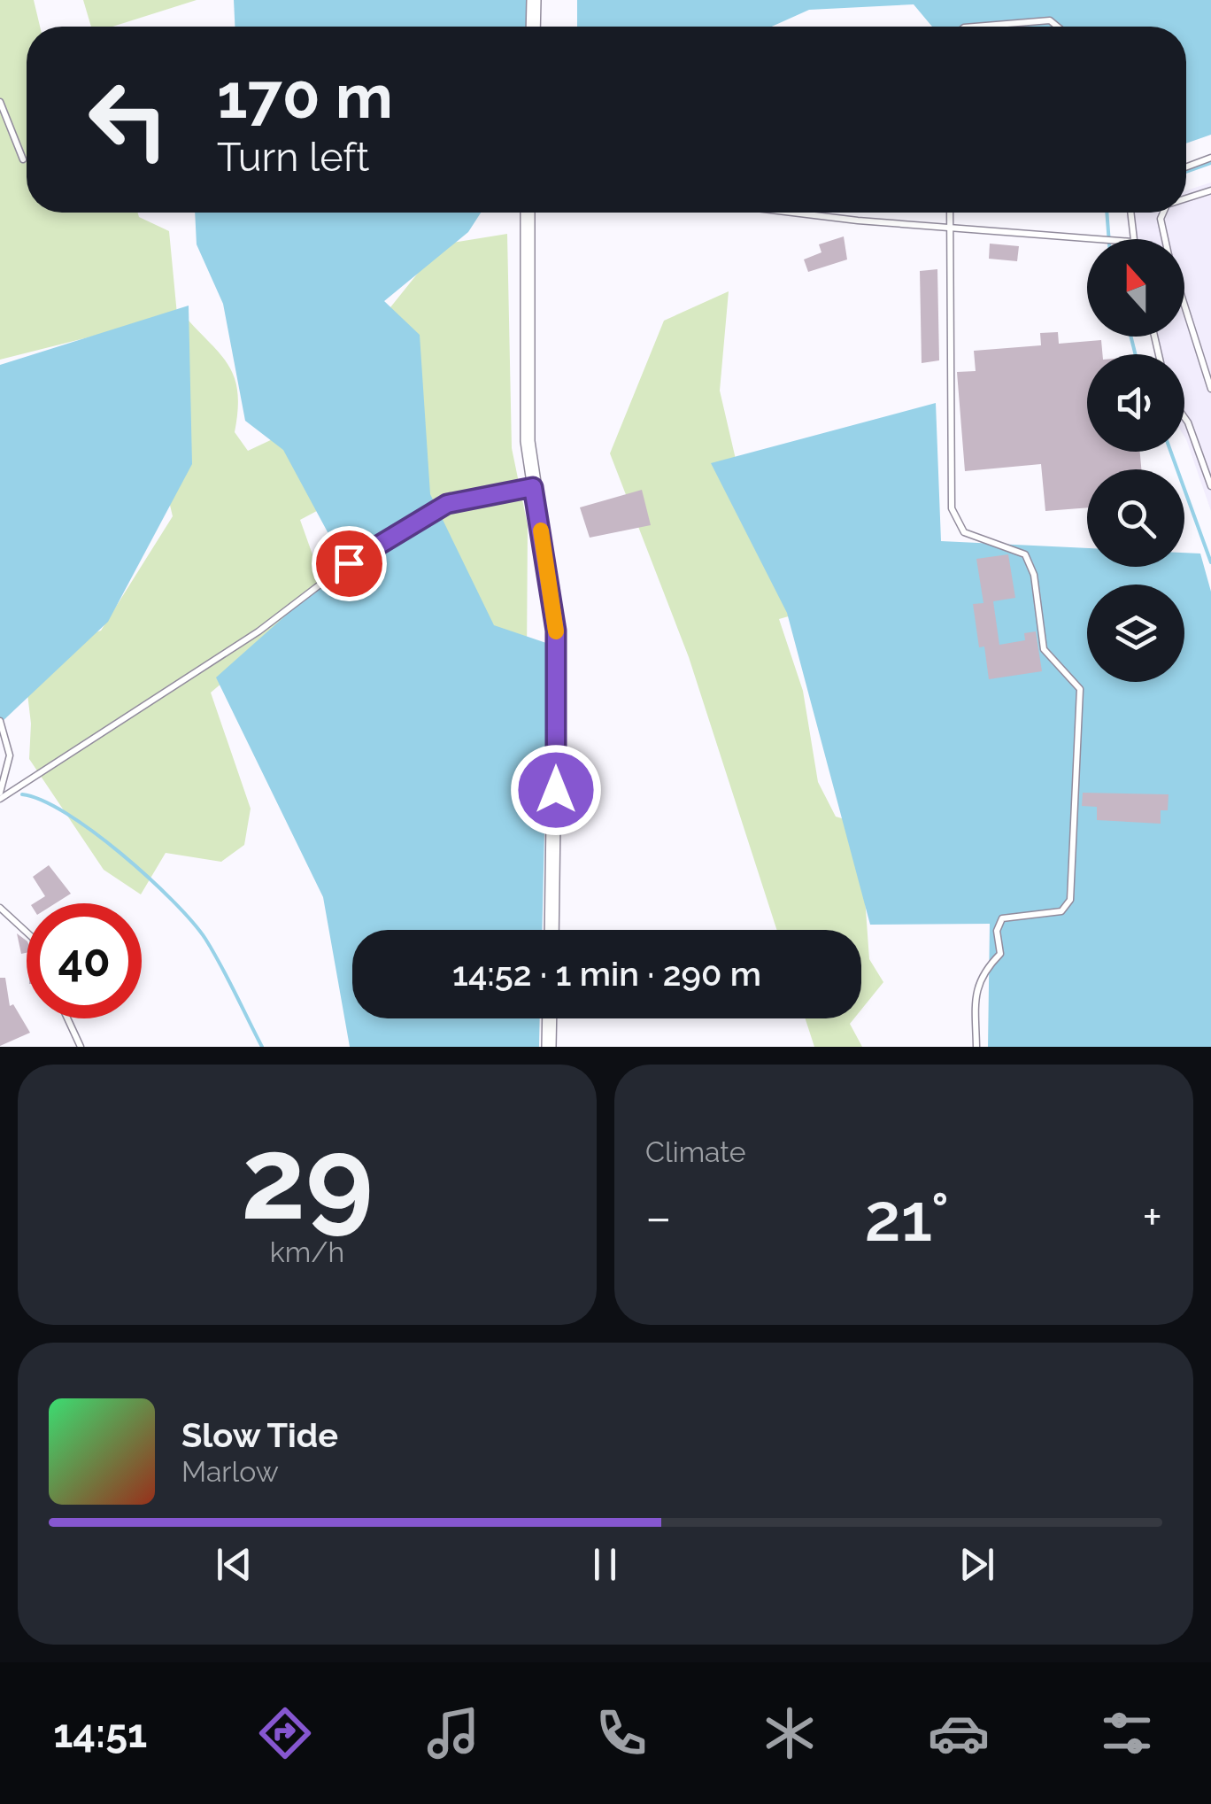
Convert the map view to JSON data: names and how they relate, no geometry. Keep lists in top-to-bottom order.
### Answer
{
  "north": "top",
  "page": {
    "turn": ["170 m", "Turn left"],
    "limit": "40",
    "trip": "14:52 · 1 min · 290 m",
    "tile": [
      ["29", "km/h"],
      "Climate"
    ],
    "heat": ["−", "21°", "+"],
    "song": ["Slow Tide", "Marlow"],
    "tabs": "14:51"
  }
}
